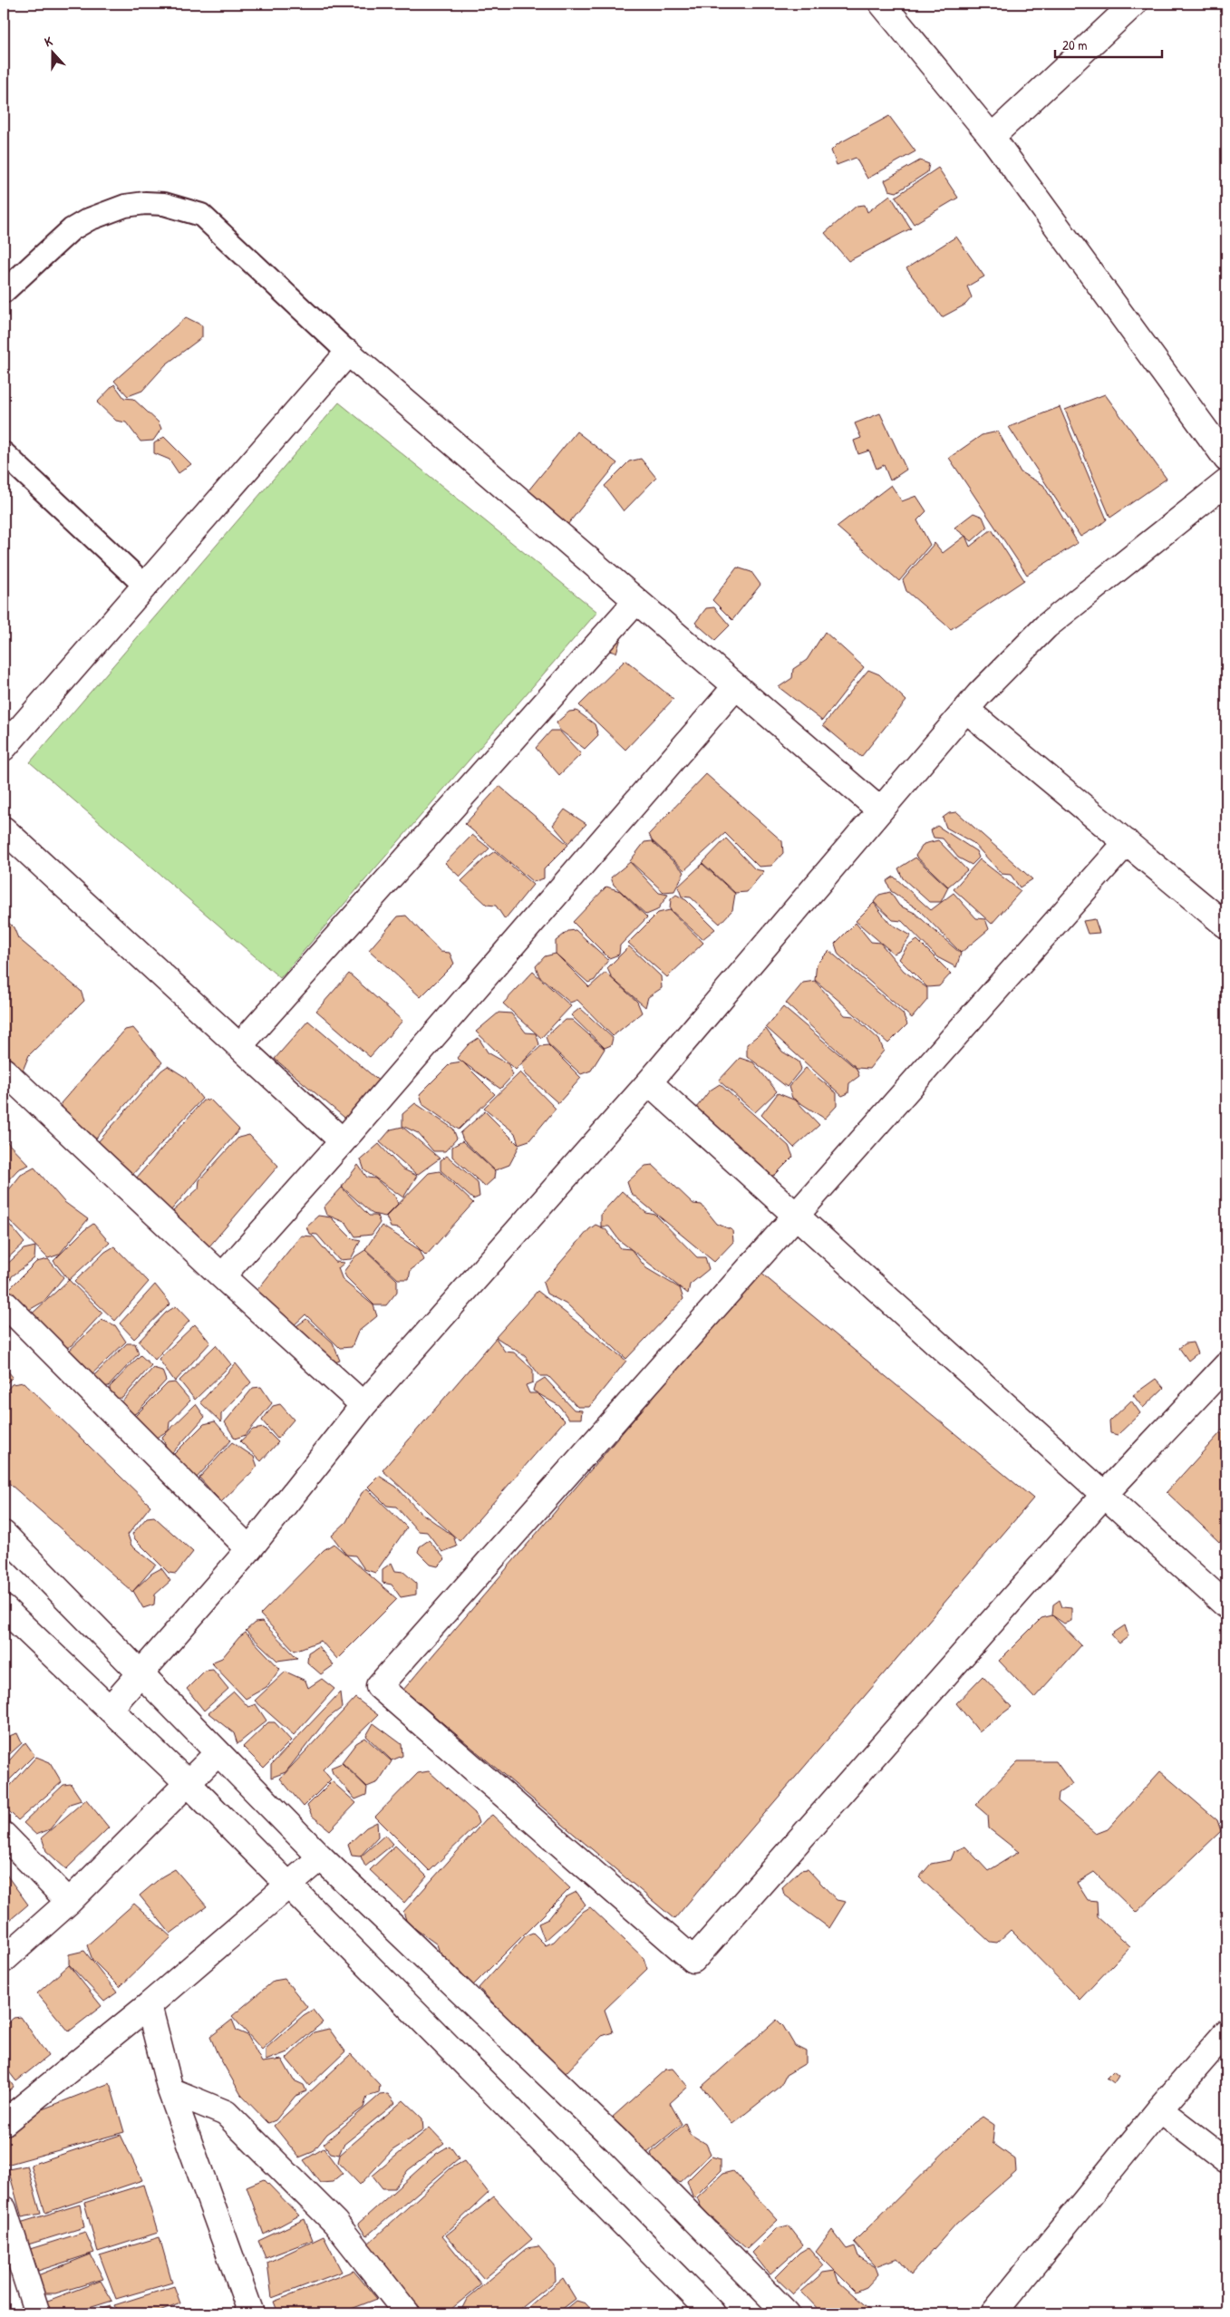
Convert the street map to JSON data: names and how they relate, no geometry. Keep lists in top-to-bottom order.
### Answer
{
  "scale_bar": "20 m",
  "north": "top"
}
